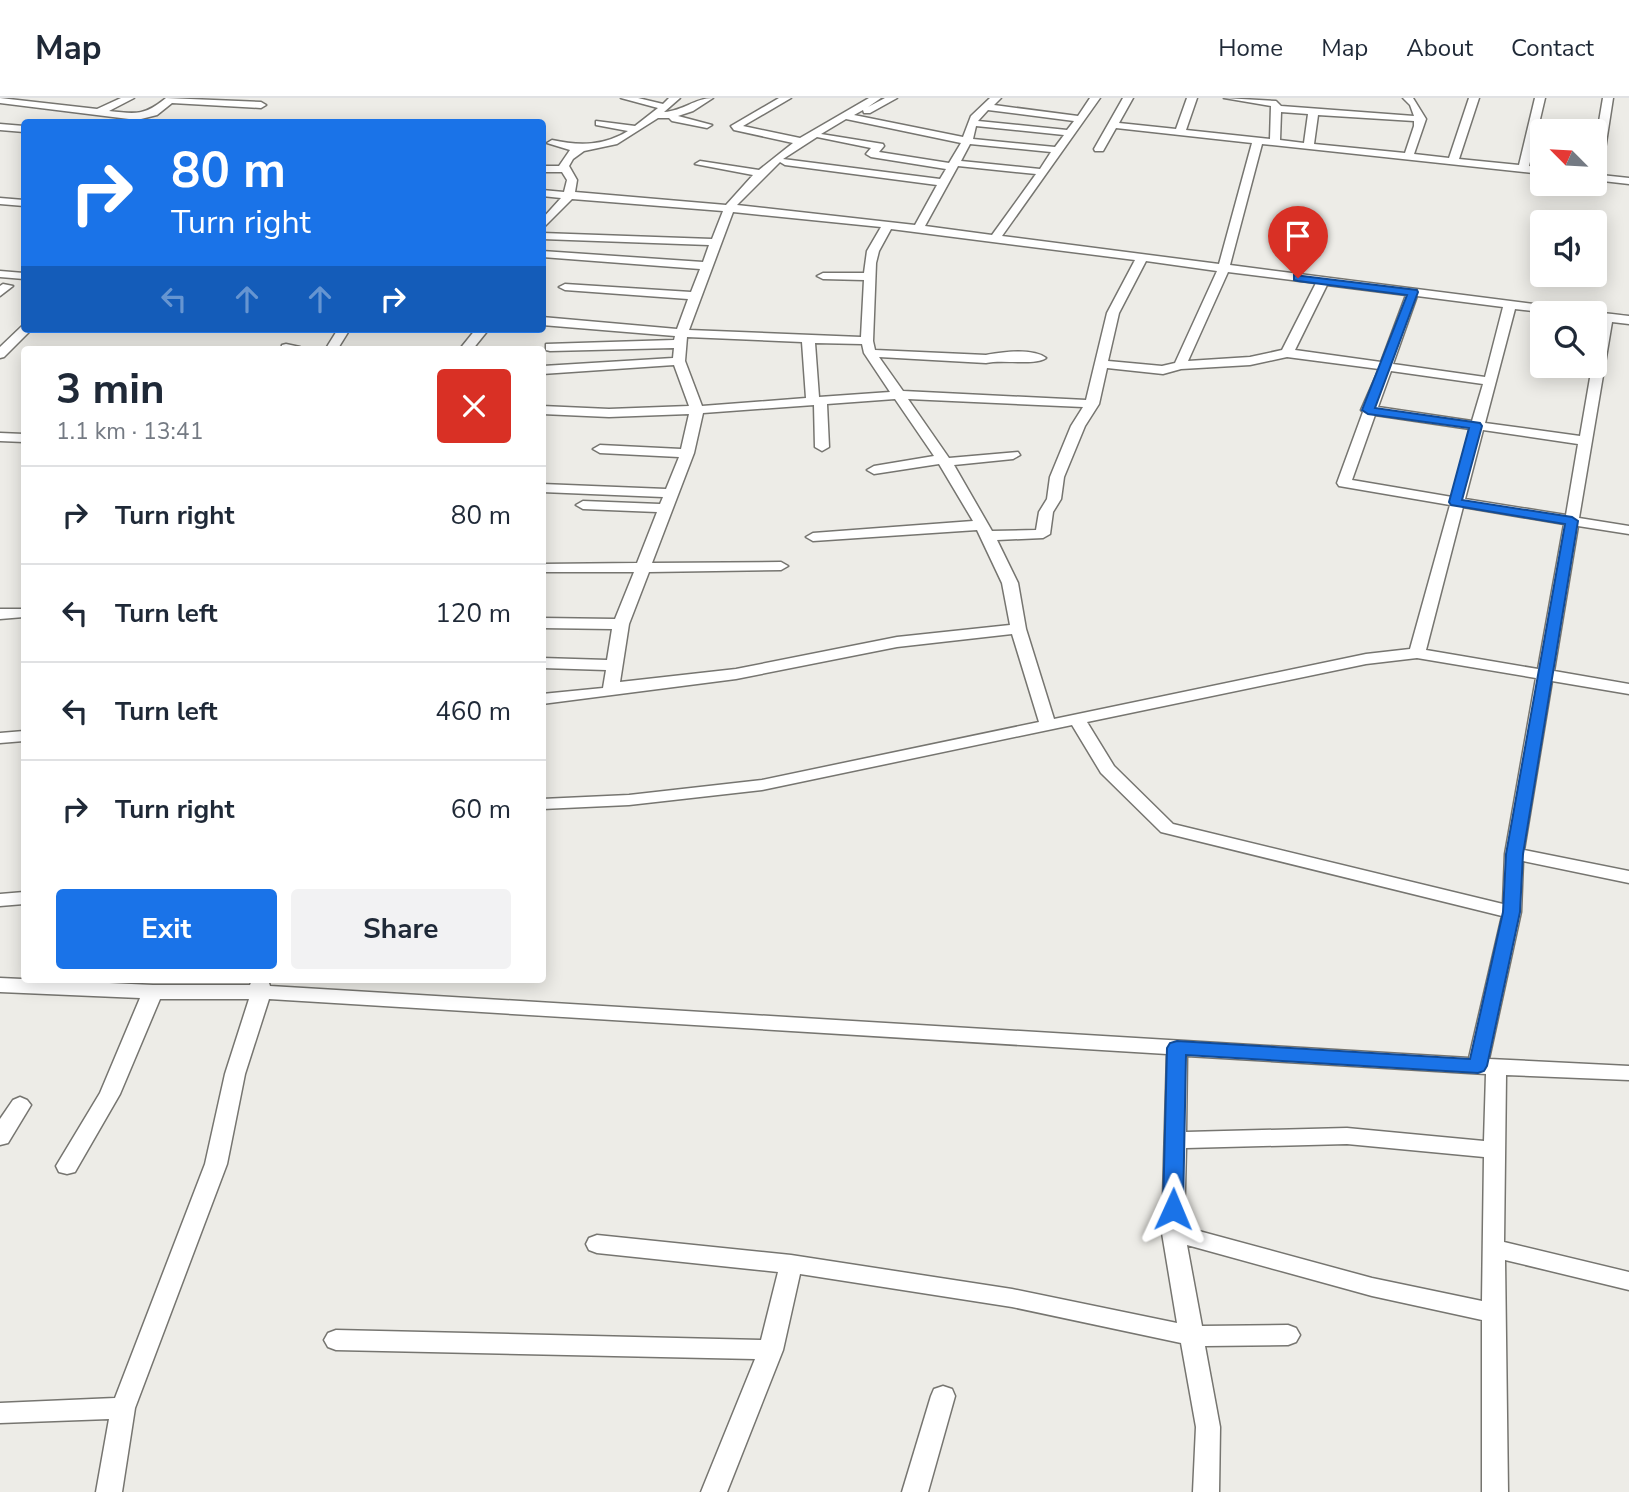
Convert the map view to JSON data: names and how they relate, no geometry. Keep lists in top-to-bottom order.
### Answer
{
  "north": "top left",
  "page": {
    "header": "Map",
    "nav": [
      "Home",
      "Map",
      "About",
      "Contact"
    ],
    "turn": ["80 m", "Turn right"],
    "heading": ["3 min", "1.1 km · 13:41"],
    "list": [
      {
        "name": "Turn right",
        "value": "80 m"
      },
      {
        "name": "Turn left",
        "value": "120 m"
      },
      {
        "name": "Turn left",
        "value": "460 m"
      },
      {
        "name": "Turn right",
        "value": "60 m"
      }
    ],
    "buttons": ["Exit", "Share"]
  }
}
